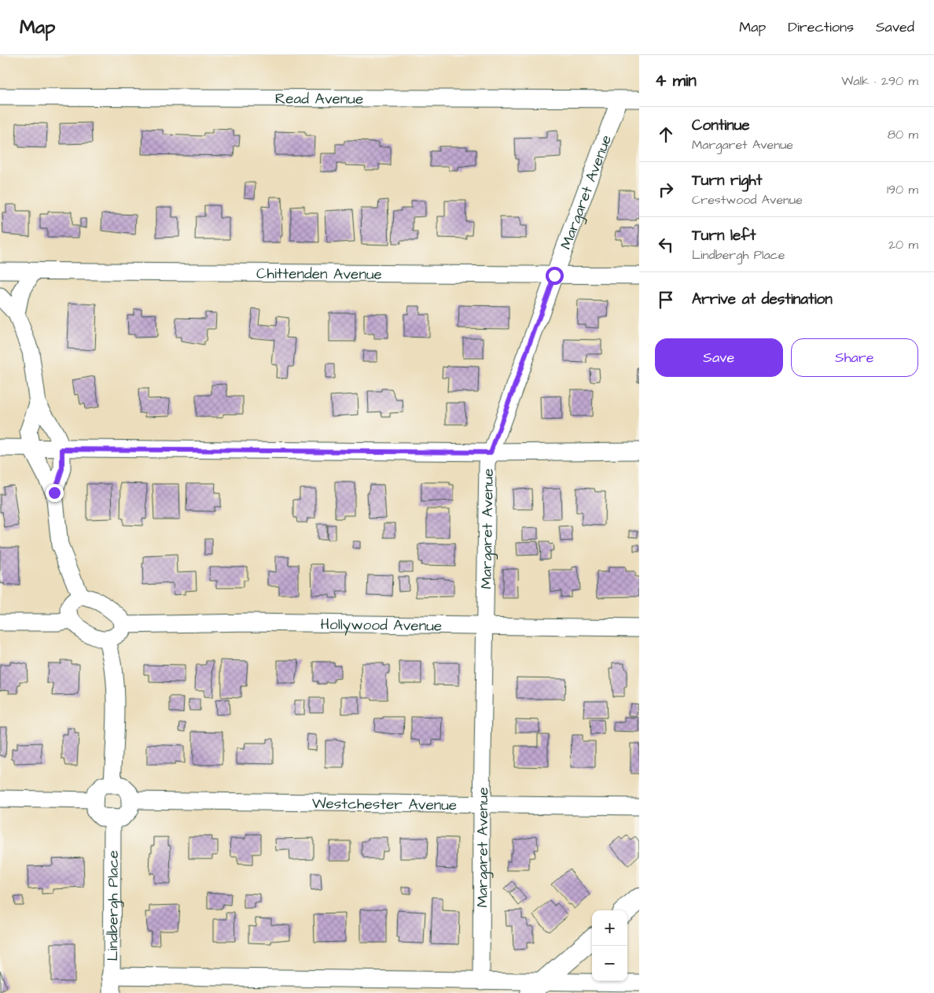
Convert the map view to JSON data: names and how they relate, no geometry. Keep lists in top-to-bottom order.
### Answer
{
  "streets": {
    "street": [
      "Read Avenue",
      "Margaret Avenue",
      "Chittenden Avenue",
      "Hollywood Avenue",
      "Westchester Avenue",
      "Lindbergh Place"
    ]
  },
  "crossings": [
    ["Read Avenue", "Margaret Avenue"],
    ["Margaret Avenue", "Chittenden Avenue"],
    ["Margaret Avenue", "Hollywood Avenue"],
    ["Margaret Avenue", "Westchester Avenue"],
    ["Westchester Avenue", "Lindbergh Place"]
  ],
  "page": {
    "header": "Map",
    "nav": ["Map", "Directions", "Saved"],
    "heading": ["4 min", "Walk · 290 m"],
    "list": [
      ["Continue", "Margaret Avenue", "80 m"],
      ["Turn right", "Crestwood Avenue", "190 m"],
      ["Turn left", "Lindbergh Place", "20 m"],
      "Arrive at destination"
    ],
    "buttons": ["Save", "Share"],
    "map_buttons": ["+", "−"]
  }
}
